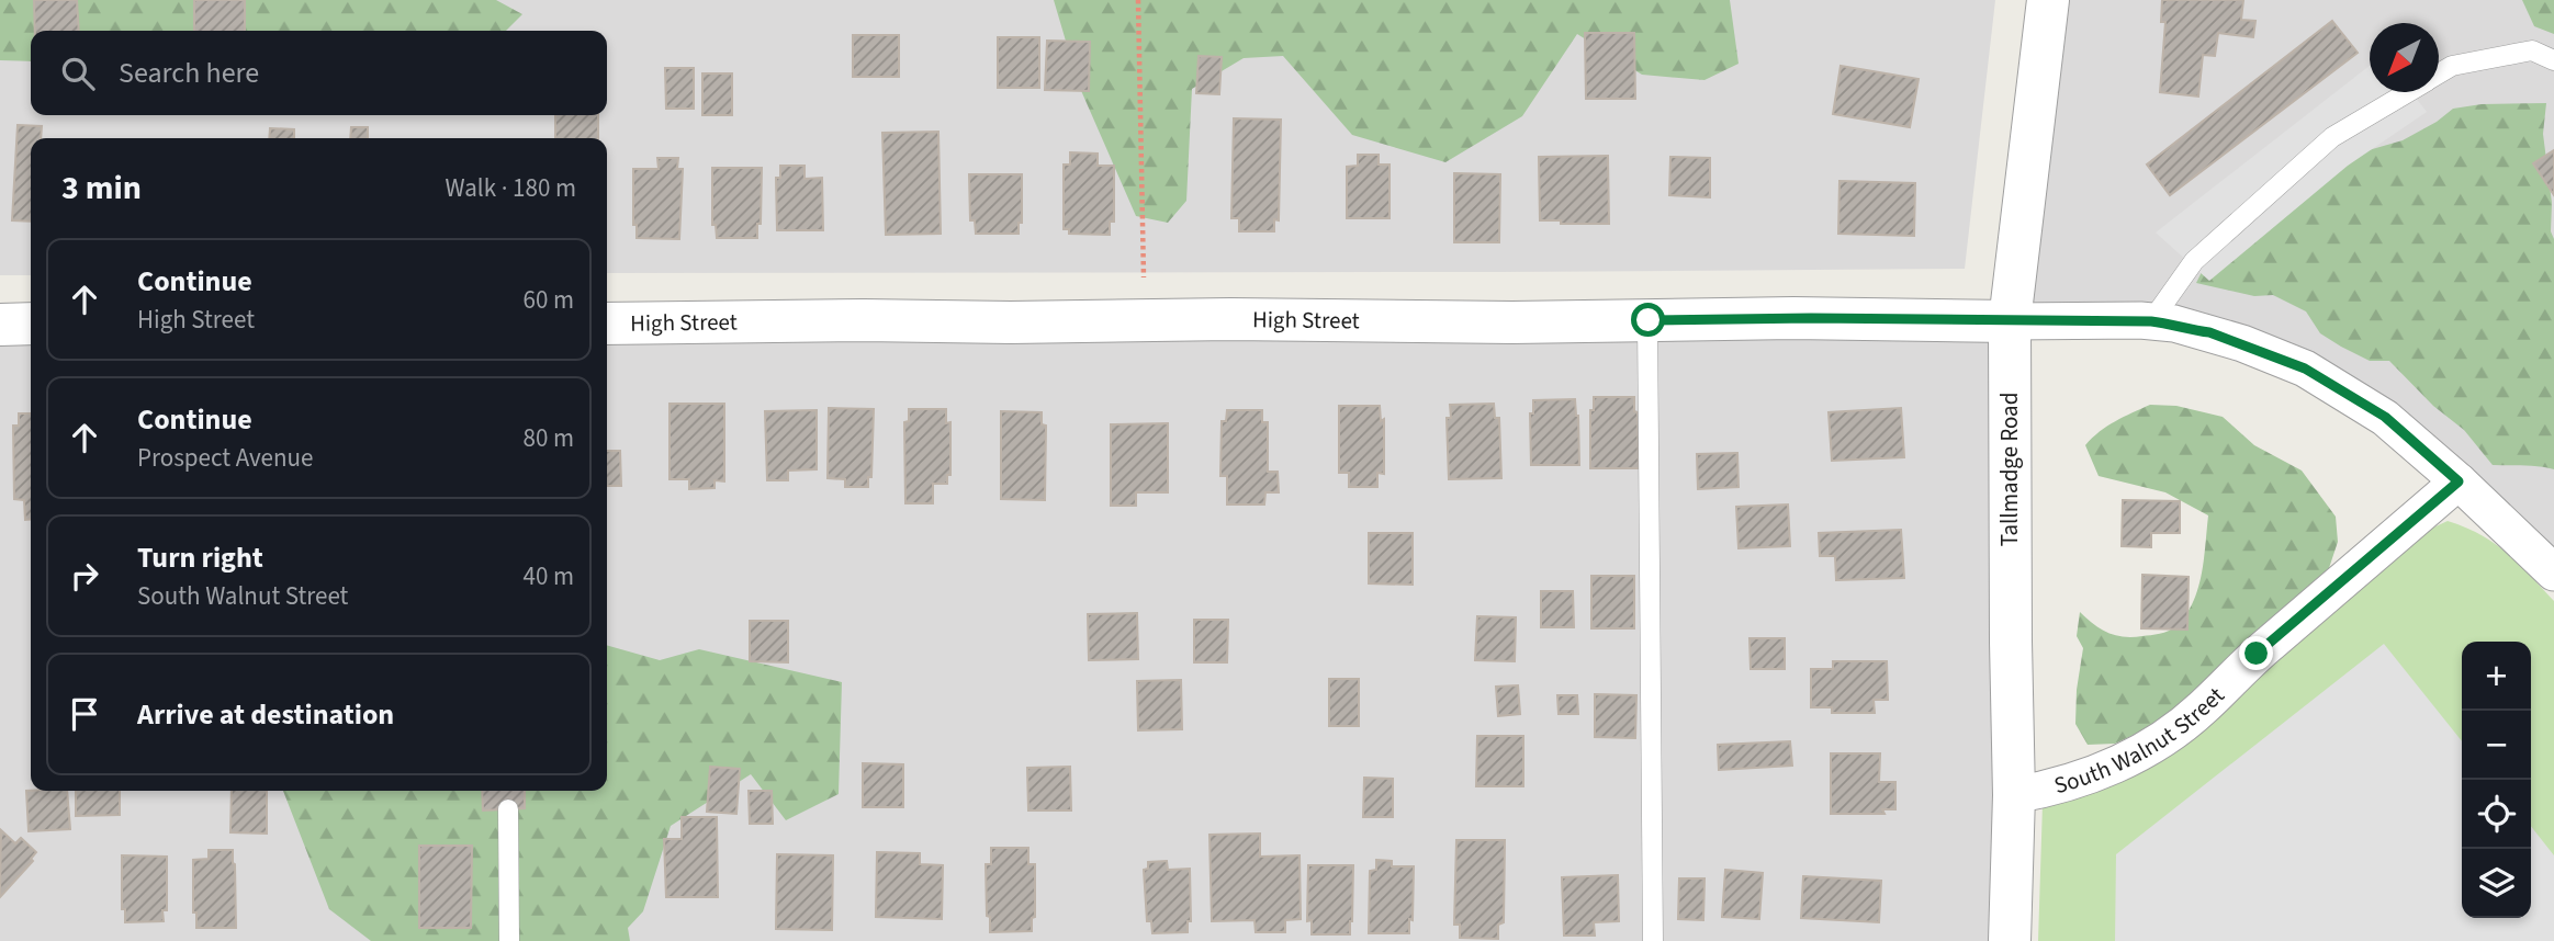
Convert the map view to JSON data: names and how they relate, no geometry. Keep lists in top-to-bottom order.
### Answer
{
  "streets": {
    "street": ["High Street", "Tallmadge Road", "South Walnut Street"]
  },
  "crossings": [
    ["High Street", "Tallmadge Road"],
    ["Tallmadge Road", "South Walnut Street"]
  ],
  "north": "bottom left",
  "page": {
    "search": "Search here",
    "heading": ["3 min", "Walk · 180 m"],
    "list": [
      ["Continue", "High Street", "60 m"],
      ["Continue", "Prospect Avenue", "80 m"],
      ["Turn right", "South Walnut Street", "40 m"],
      "Arrive at destination"
    ],
    "map_buttons": ["+", "−"]
  }
}
